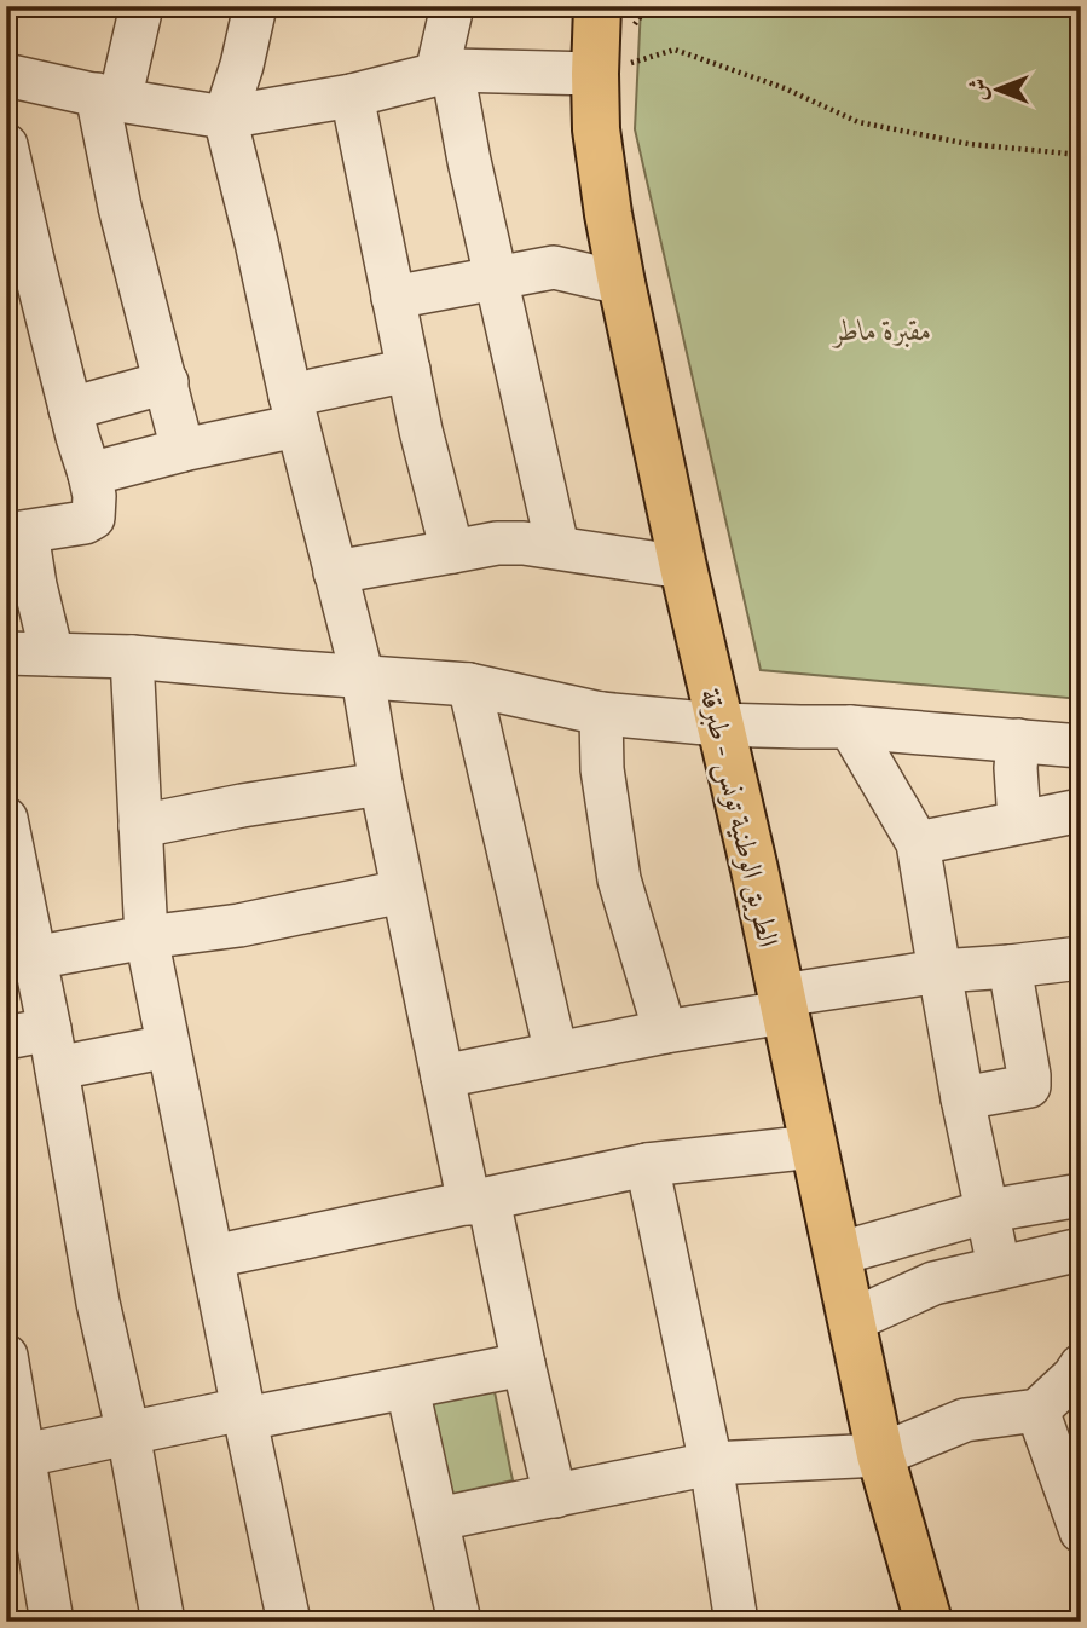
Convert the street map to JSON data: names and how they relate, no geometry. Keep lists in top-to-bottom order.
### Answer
{
  "streets": {
    "main road": ["الطريق الوطنية تونس - طبرقة"]
  },
  "parks": ["مقبرة ماطر"],
  "north": "left"
}
